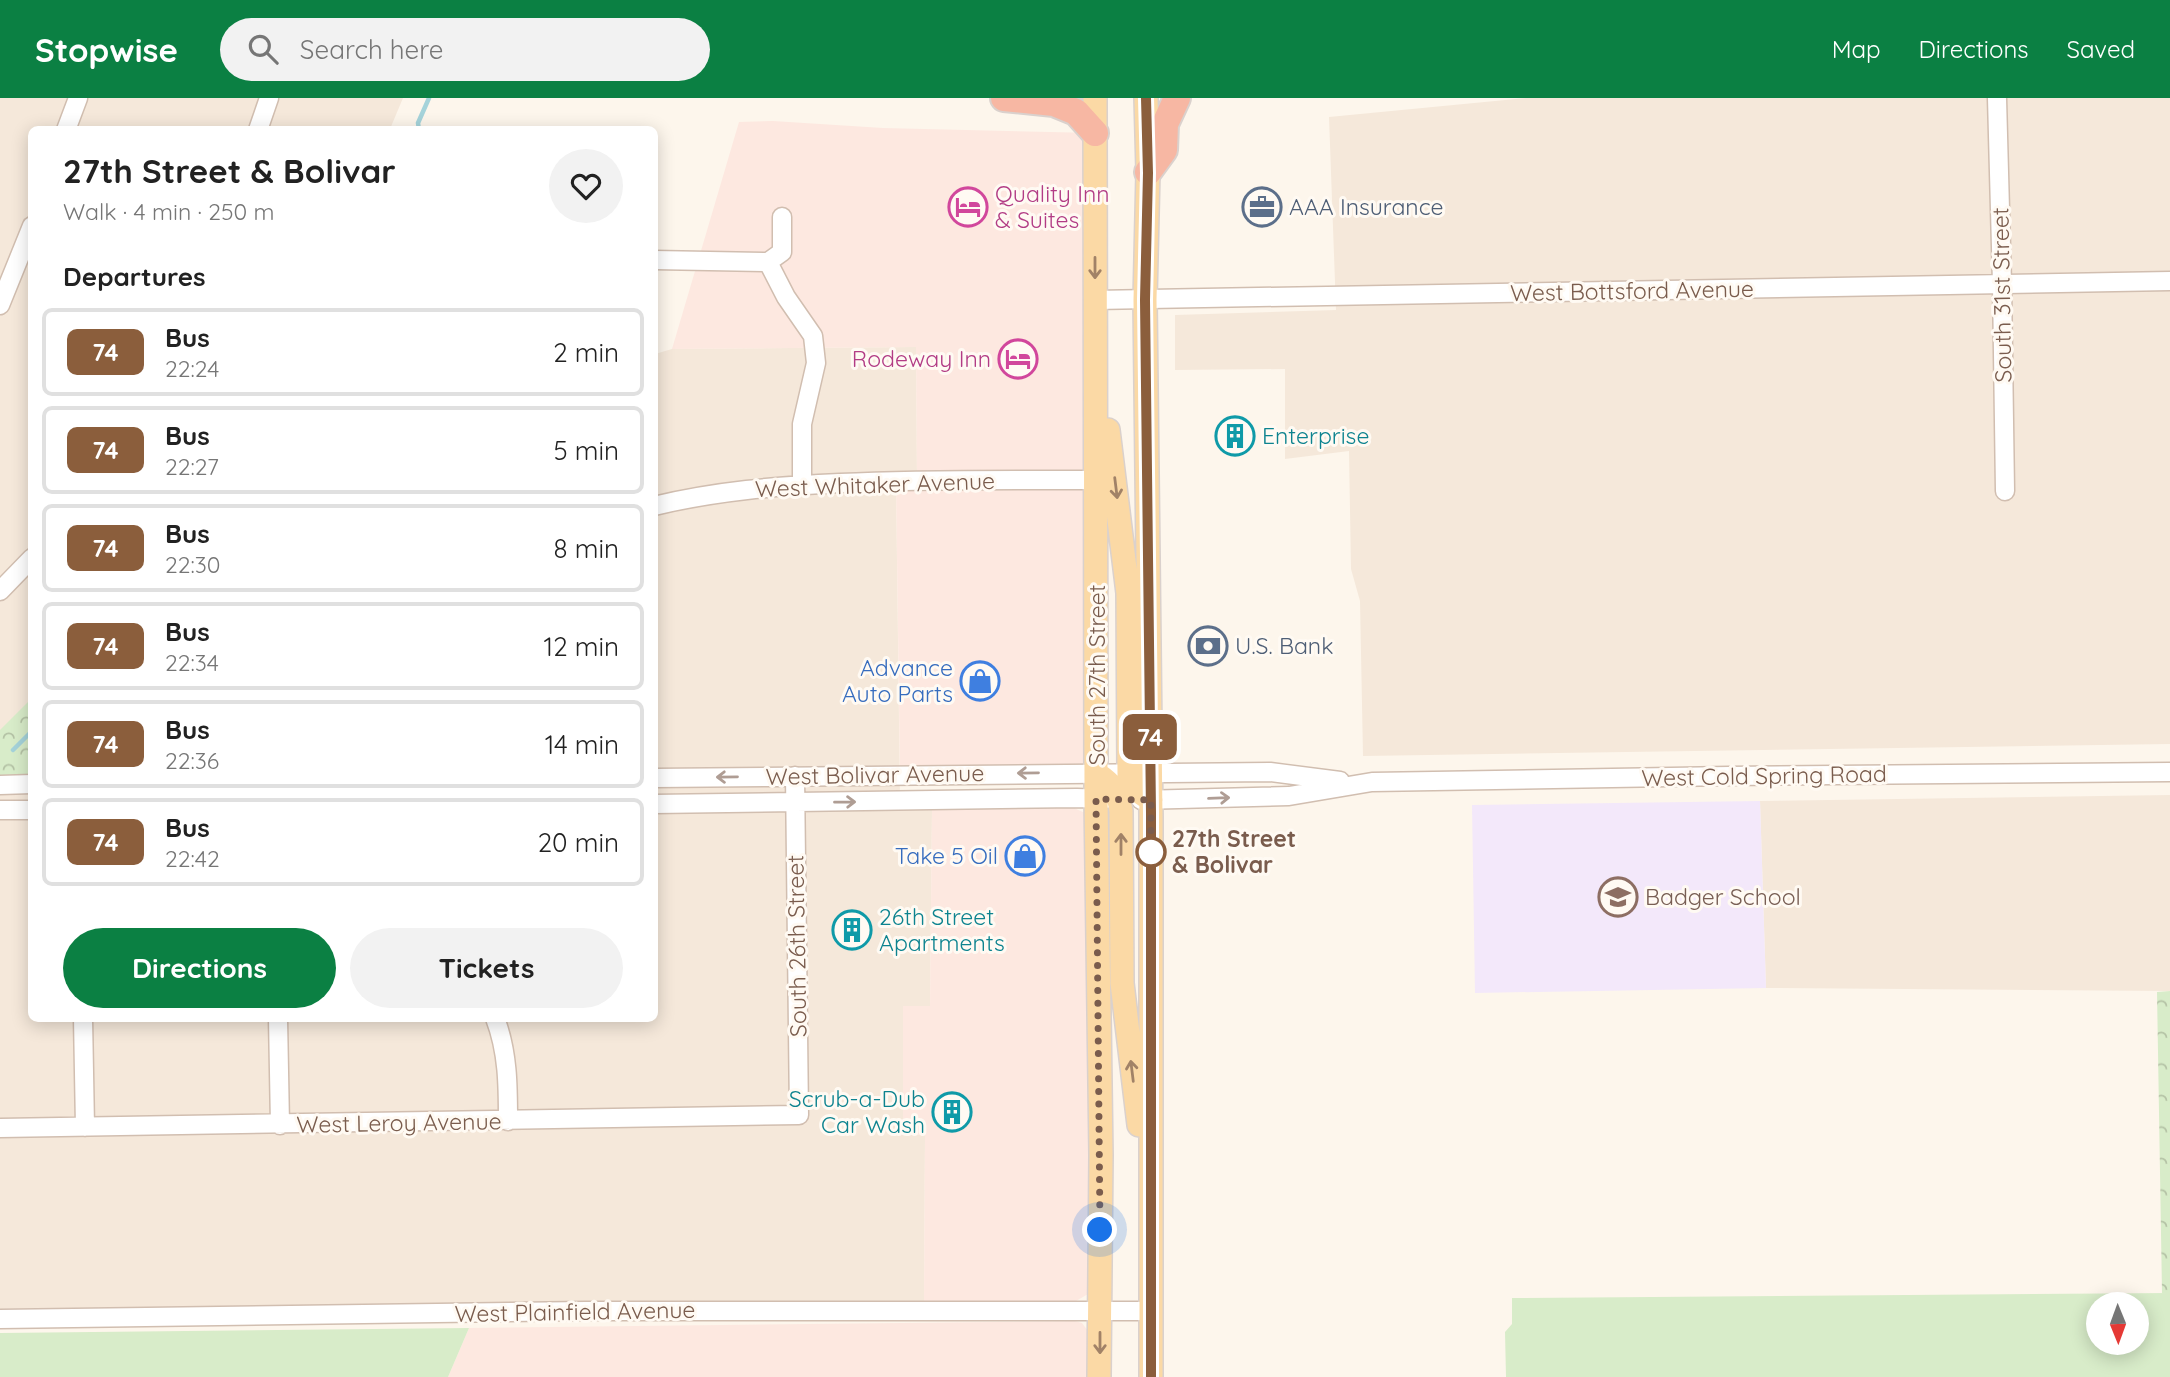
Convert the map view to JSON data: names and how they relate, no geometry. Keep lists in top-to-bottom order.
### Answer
{
  "streets": {
    "main road": ["South 27th Street"],
    "street": [
      "West Bottsford Avenue",
      "South 31st Street",
      "West Whitaker Avenue",
      "West Bolivar Avenue",
      "West Cold Spring Road",
      "South 26th Street",
      "West Leroy Avenue",
      "West Plainfield Avenue"
    ]
  },
  "crossings": [
    ["West Bottsford Avenue", "South 31st Street"],
    ["West Bottsford Avenue", "South 27th Street"],
    ["West Whitaker Avenue", "South 27th Street"],
    ["South 27th Street", "West Bolivar Avenue"],
    ["South 27th Street", "West Cold Spring Road"],
    ["South 27th Street", "West Plainfield Avenue"],
    ["West Bolivar Avenue", "West Cold Spring Road"],
    ["West Bolivar Avenue", "South 26th Street"],
    ["South 26th Street", "West Leroy Avenue"]
  ],
  "places": {
    "hotel": ["Quality Inn & Suites", "Rodeway Inn"],
    "office": ["AAA Insurance"],
    "building": ["Enterprise", "26th Street Apartments", "Scrub-a-Dub Car Wash"],
    "bank": ["U.S. Bank"],
    "shop": ["Advance Auto Parts", "Take 5 Oil"],
    "other": ["27th Street & Bolivar"],
    "school or university": ["Badger School"]
  },
  "lines": ["bus line 74"],
  "north": "bottom",
  "page": {
    "header": "Stopwise",
    "search": "Search here",
    "nav": ["Map", "Directions", "Saved"],
    "on_map": "74",
    "heading": [
      ["27th Street & Bolivar", "Walk · 4 min · 250 m"],
      "Departures"
    ],
    "list": [
      {
        "mark": "74",
        "name": "Bus",
        "note": "22:24",
        "value": "2 min"
      },
      {
        "mark": "74",
        "name": "Bus",
        "note": "22:27",
        "value": "5 min"
      },
      {
        "mark": "74",
        "name": "Bus",
        "note": "22:30",
        "value": "8 min"
      },
      {
        "mark": "74",
        "name": "Bus",
        "note": "22:34",
        "value": "12 min"
      },
      {
        "mark": "74",
        "name": "Bus",
        "note": "22:36",
        "value": "14 min"
      },
      {
        "mark": "74",
        "name": "Bus",
        "note": "22:42",
        "value": "20 min"
      }
    ],
    "buttons": ["Directions", "Tickets"]
  }
}
